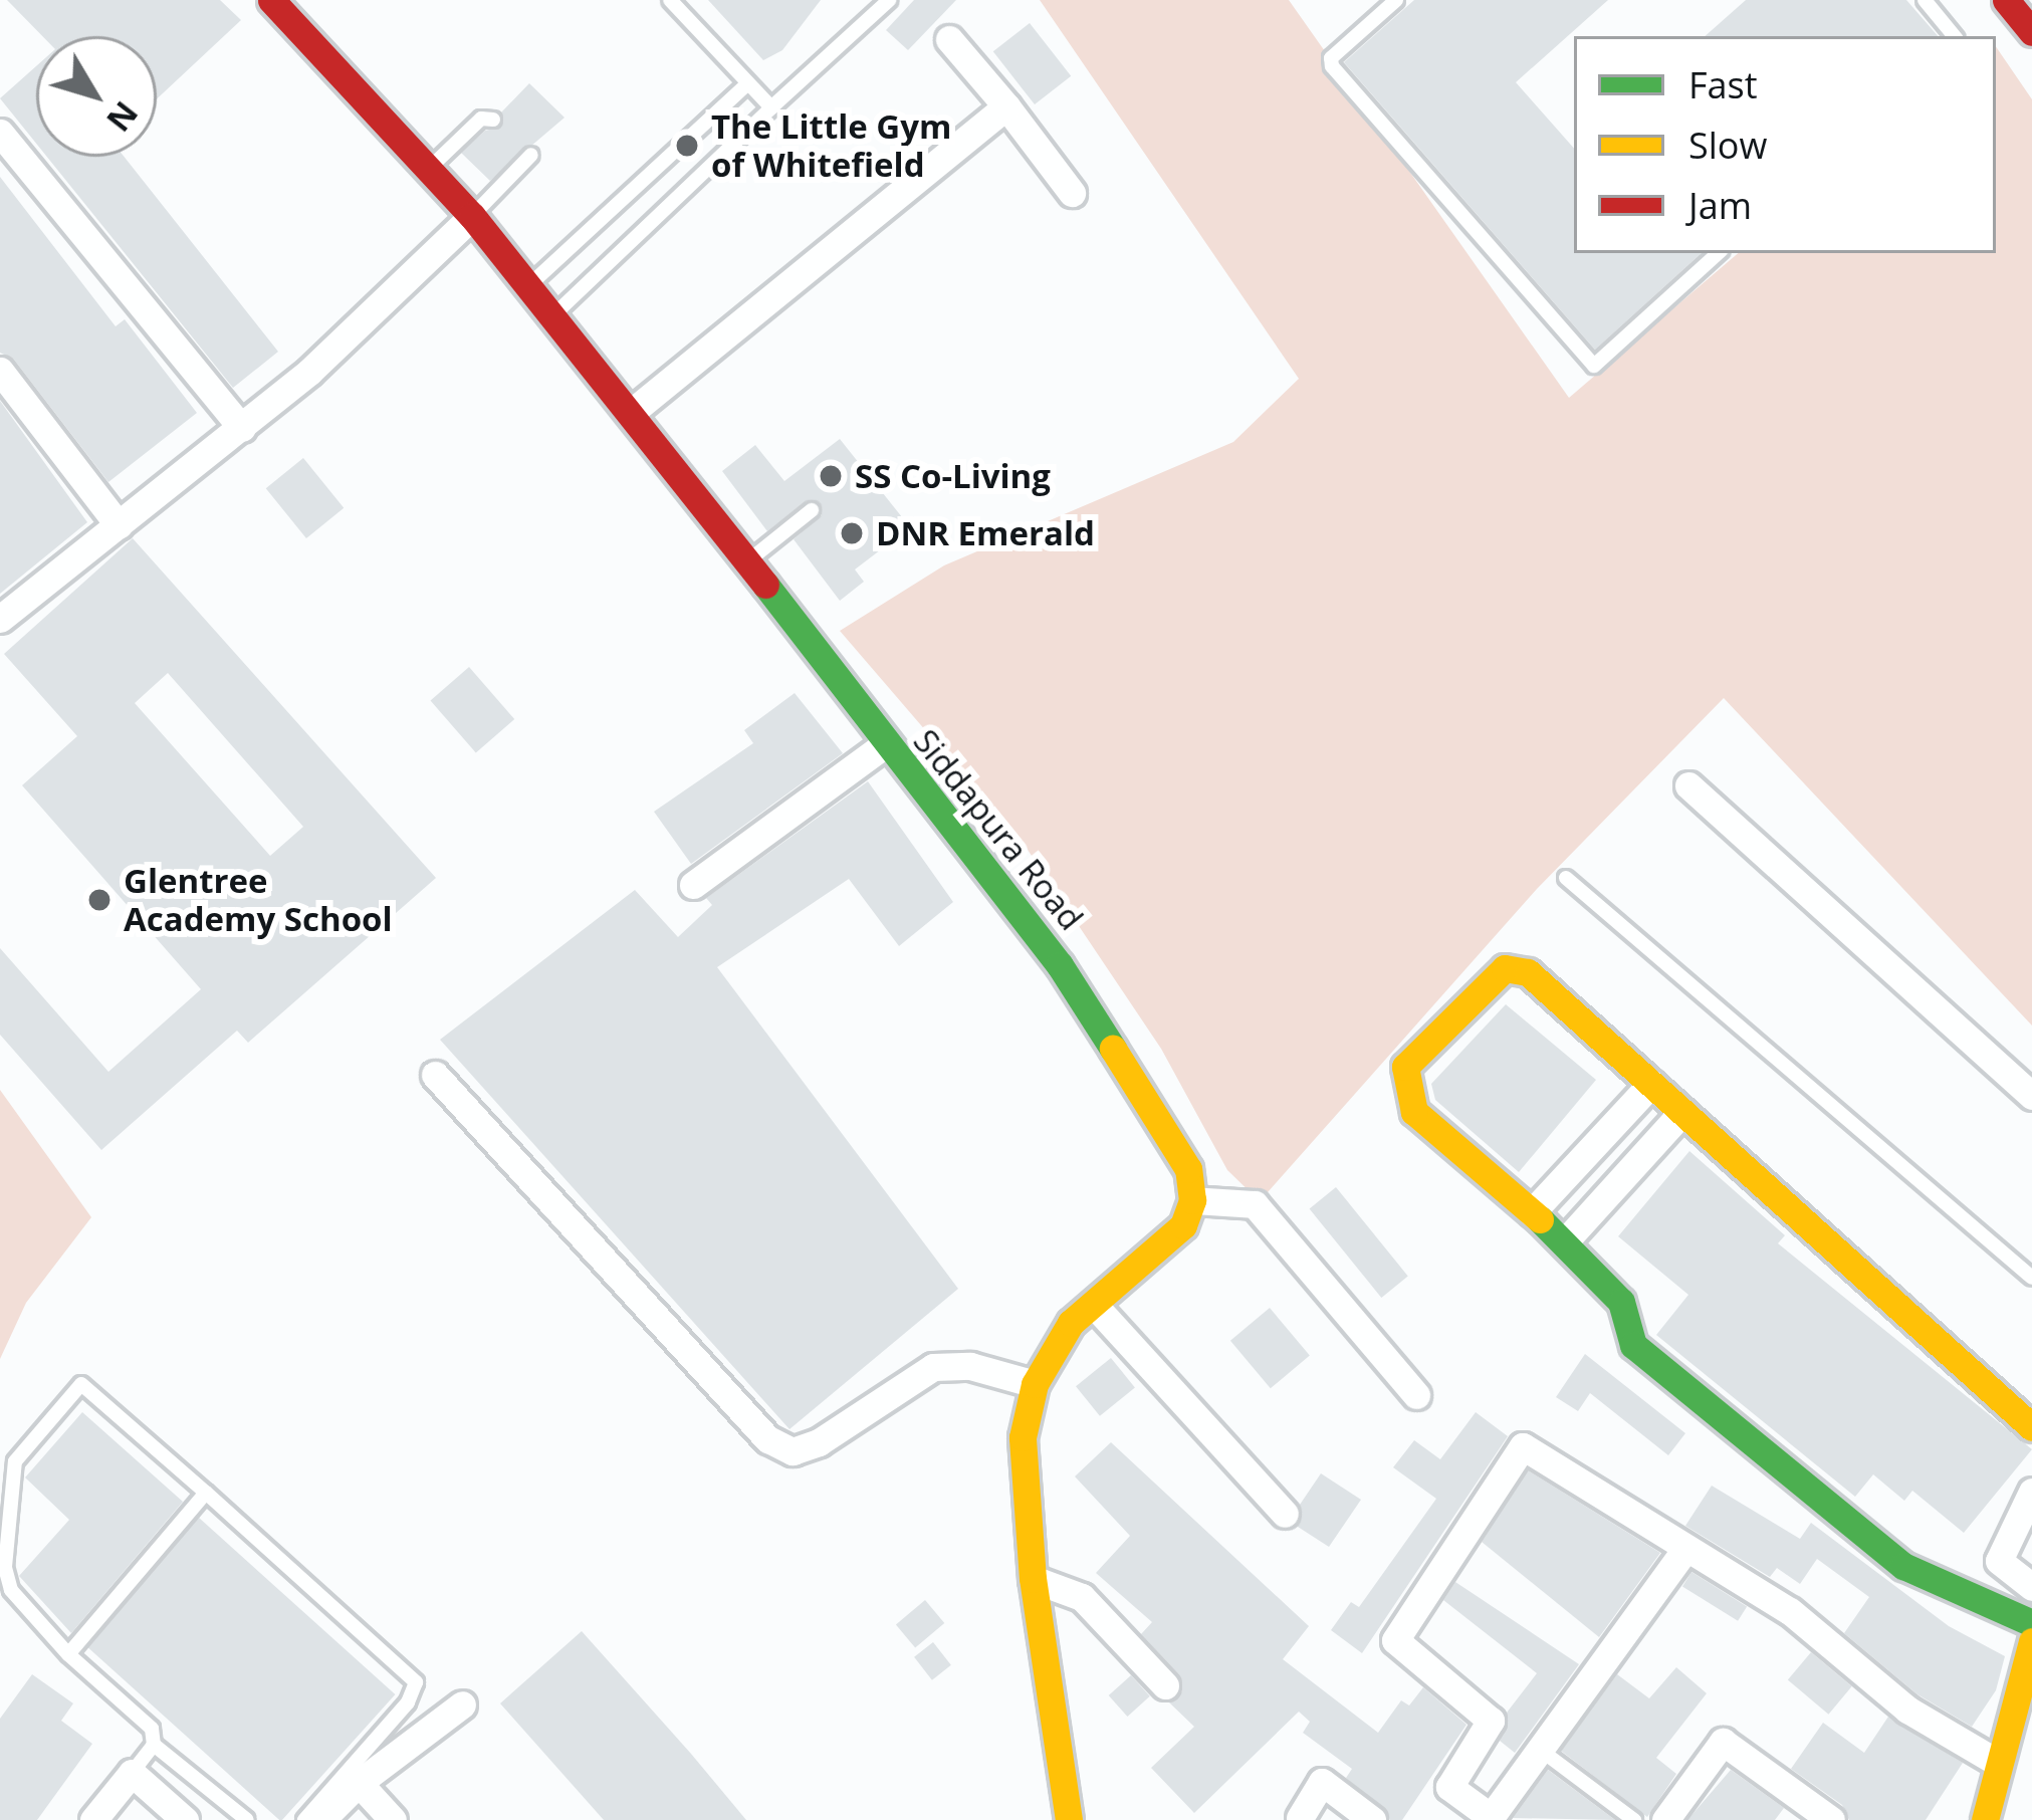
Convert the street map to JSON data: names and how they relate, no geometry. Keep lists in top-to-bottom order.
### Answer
{
  "streets": {
    "street": ["Siddapura Road"]
  },
  "places": [
    "The Little Gym of Whitefield",
    "SS Co-Living",
    "DNR Emerald",
    "Glentree Academy School"
  ],
  "legend": ["Fast", "Slow", "Jam"],
  "north": "bottom right"
}
